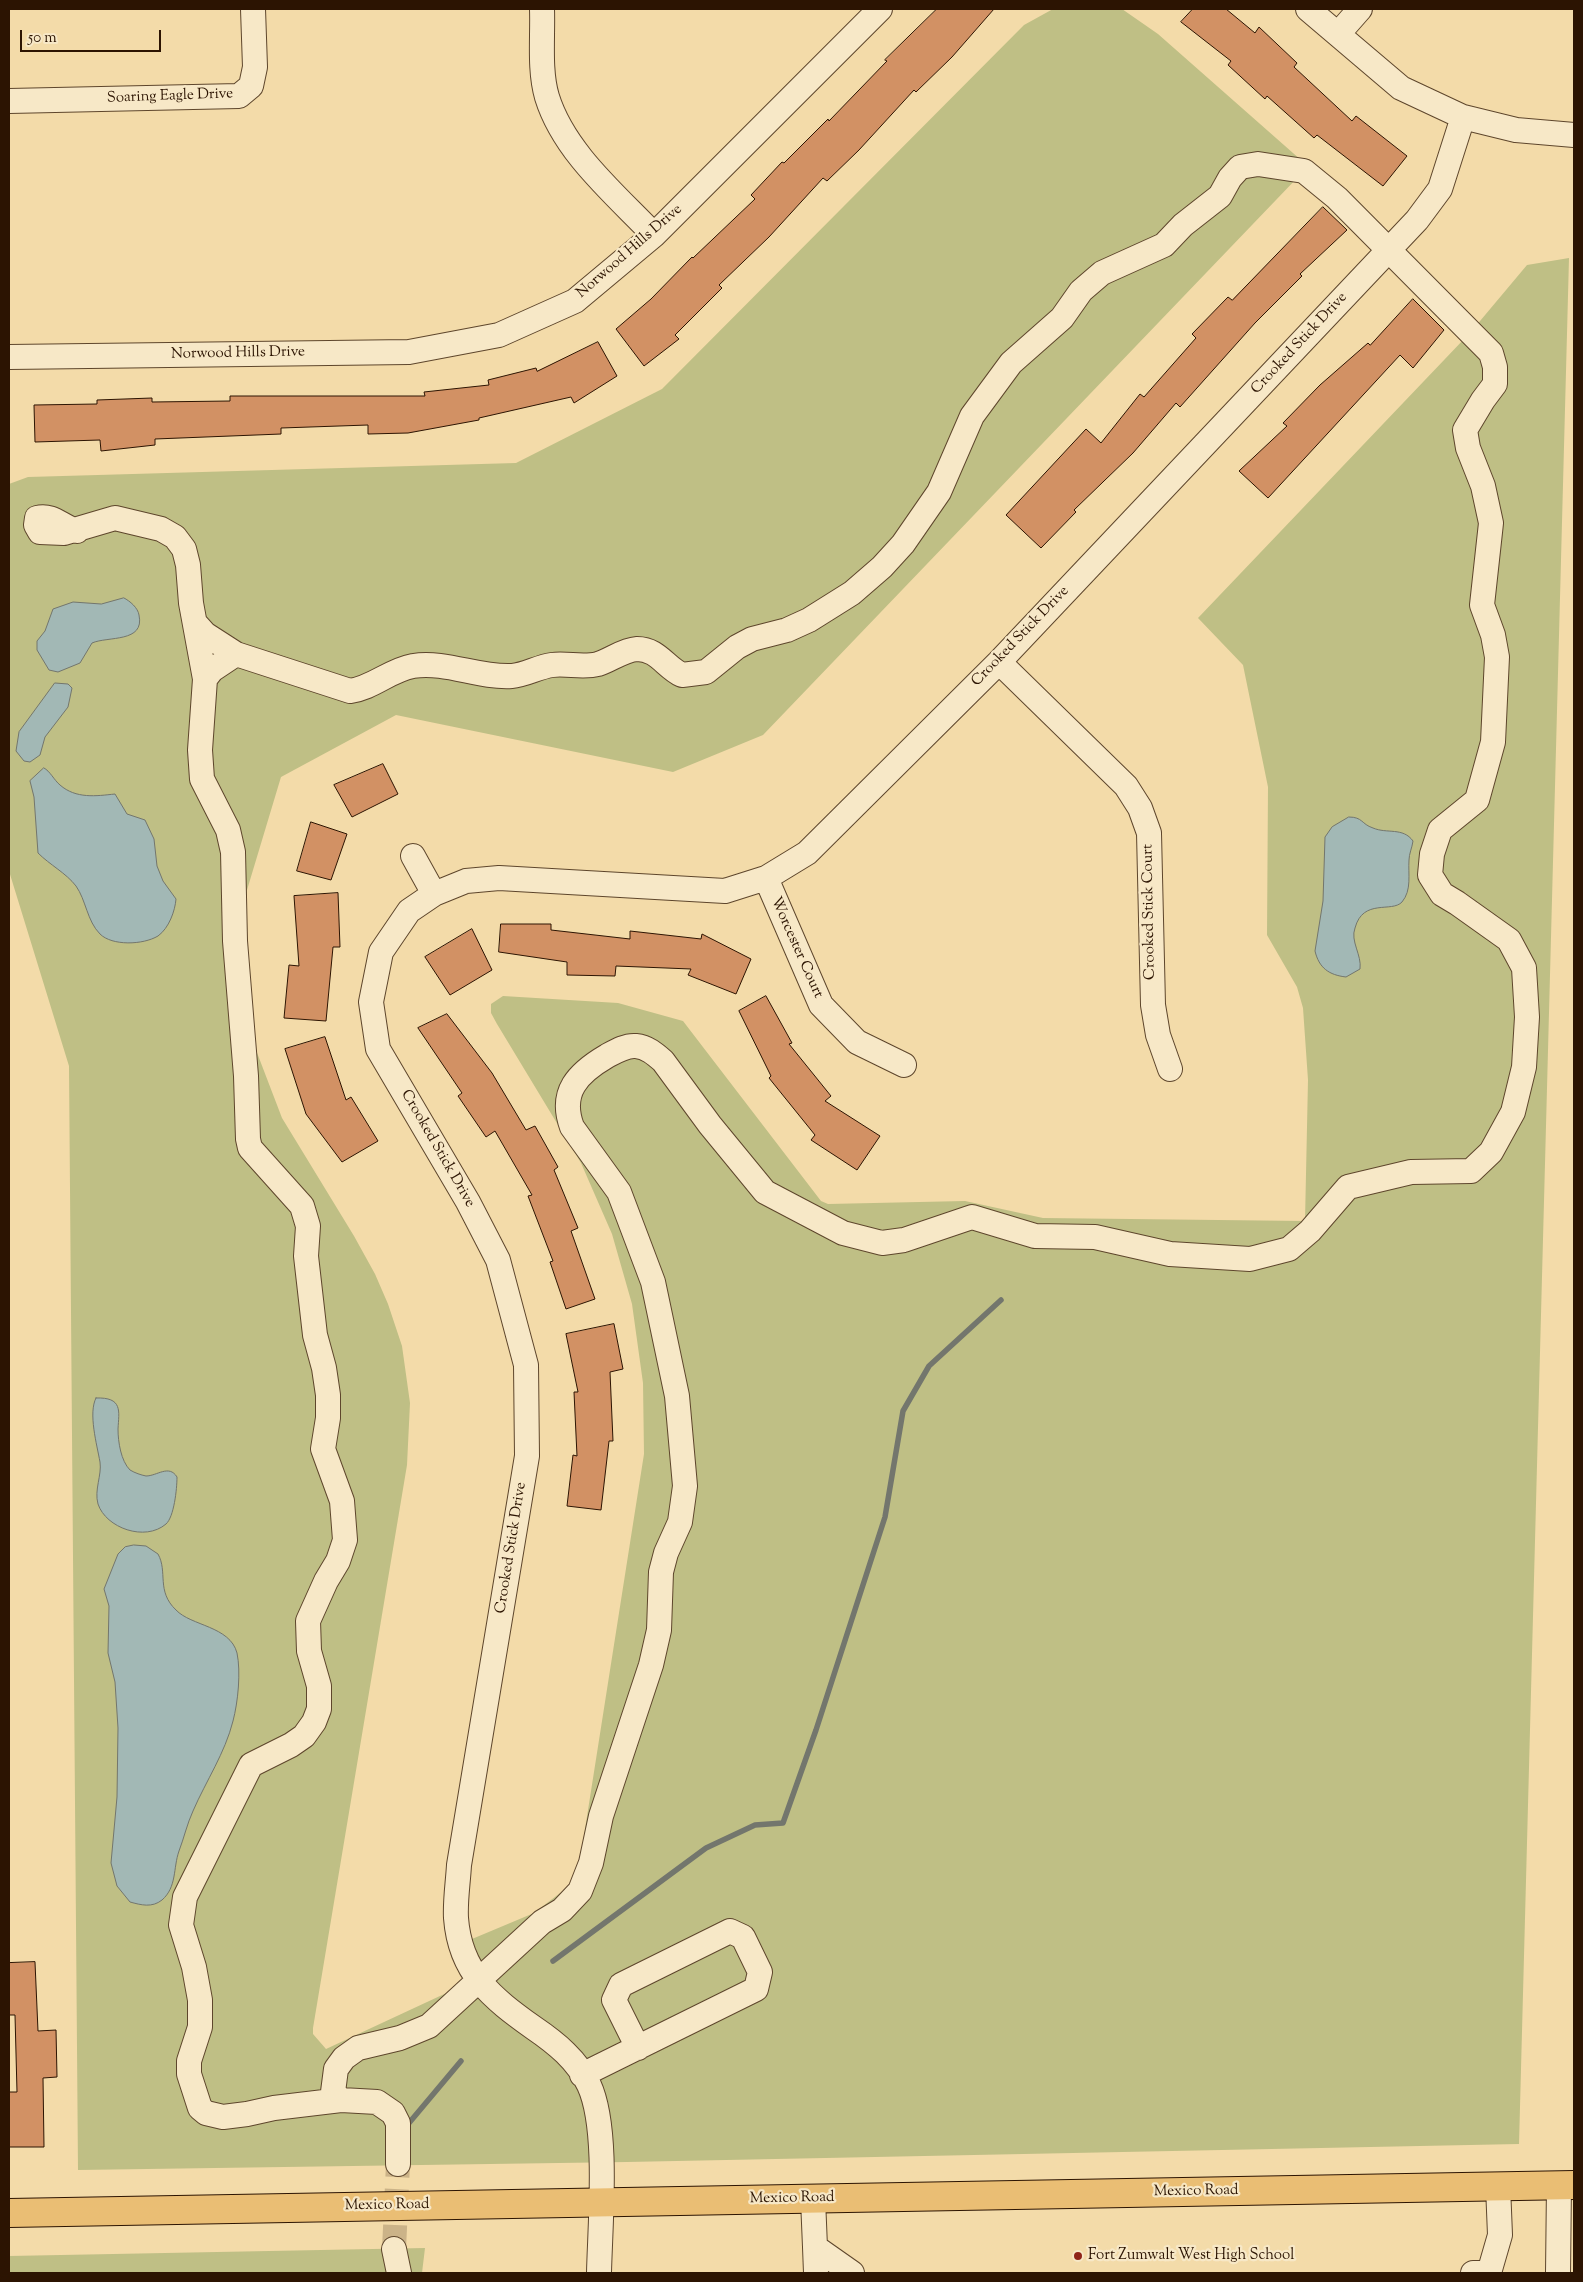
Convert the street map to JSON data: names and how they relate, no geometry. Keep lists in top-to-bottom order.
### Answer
{
  "streets": {
    "main road": ["Mexico Road"],
    "street": [
      "Soaring Eagle Drive",
      "Norwood Hills Drive",
      "Crooked Stick Drive",
      "Crooked Stick Court",
      "Worcester Court"
    ]
  },
  "crossings": [
    ["Crooked Stick Drive", "Crooked Stick Court"],
    ["Crooked Stick Drive", "Worcester Court"],
    ["Crooked Stick Drive", "Mexico Road"]
  ],
  "places": ["Fort Zumwalt West High School"],
  "scale_bar": "50 m"
}
